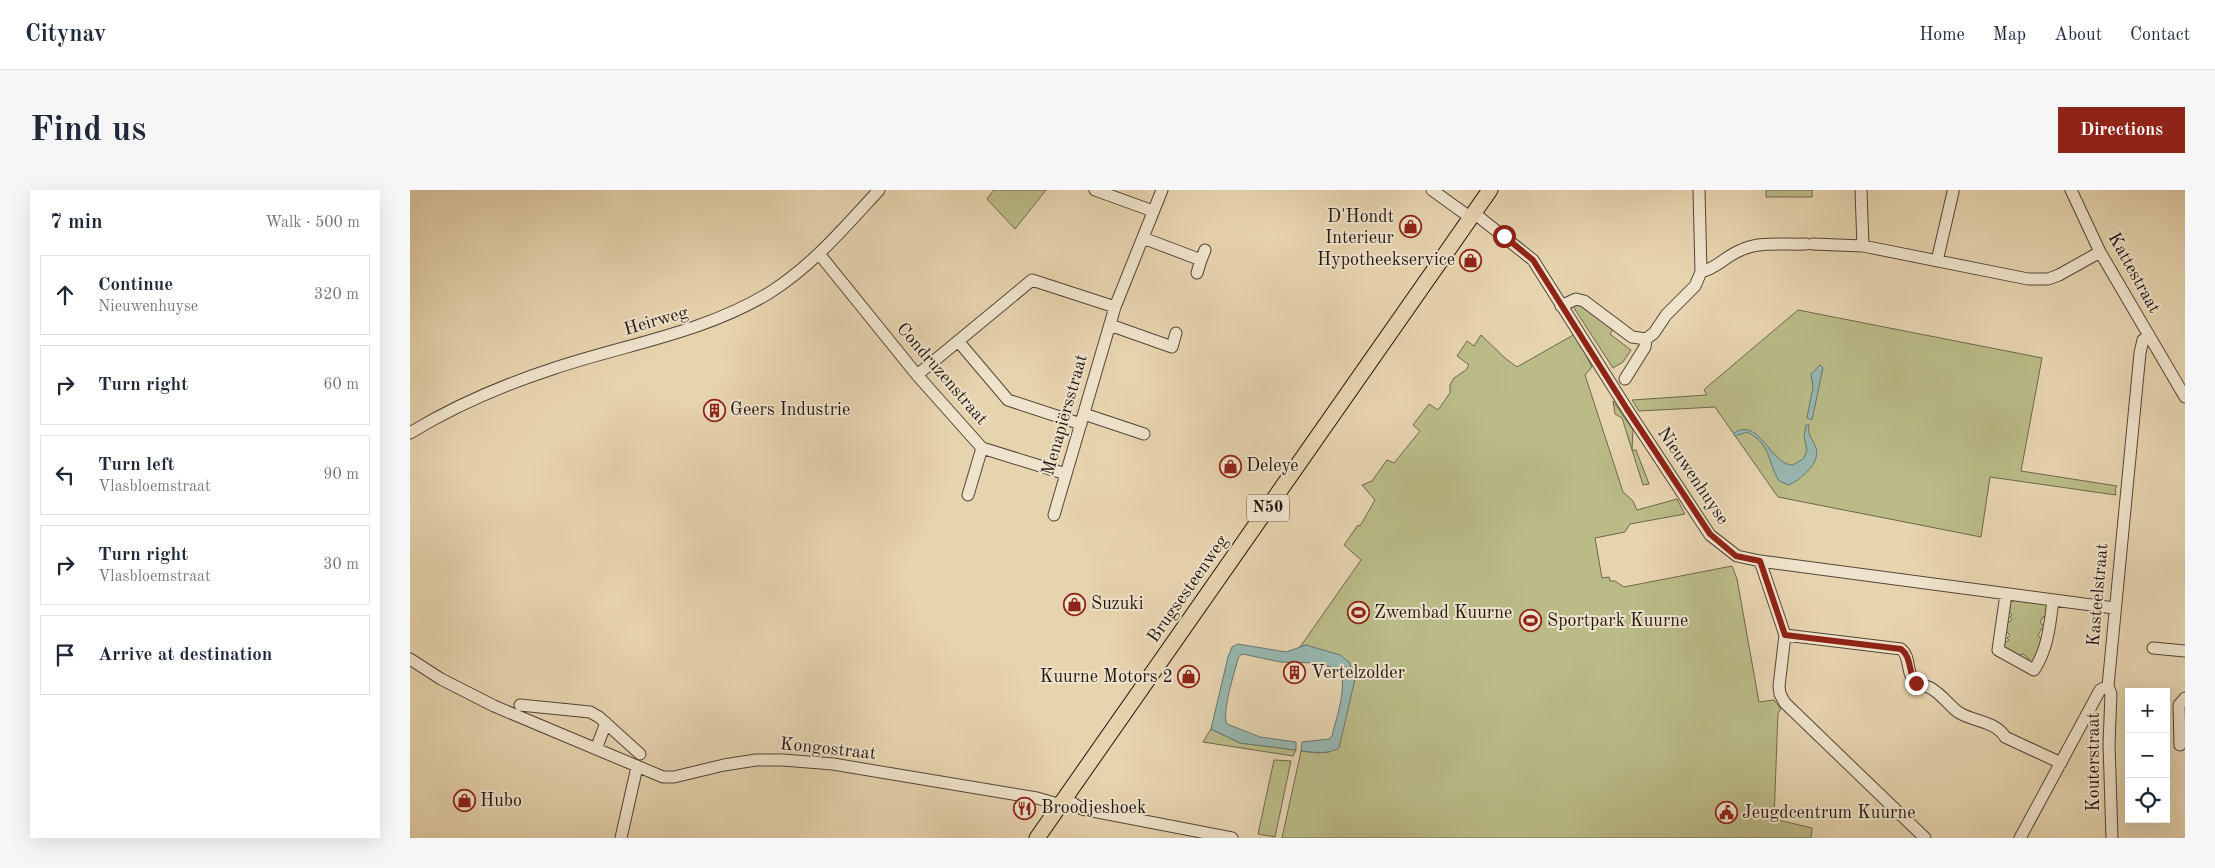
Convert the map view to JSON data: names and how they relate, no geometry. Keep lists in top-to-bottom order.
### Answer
{
  "streets": {
    "main road": ["N50", "Brugsesteenweg"],
    "street": [
      "Kattestraat",
      "Heirweg",
      "Condruzenstraat",
      "Menapiërsstraat",
      "Nieuwenhuyse",
      "Kasteelstraat",
      "Kongostraat",
      "Kouterstraat"
    ]
  },
  "crossings": [
    ["Kattestraat", "Kasteelstraat"],
    ["Heirweg", "Condruzenstraat"],
    ["Condruzenstraat", "Menapiërsstraat"],
    ["Nieuwenhuyse", "Brugsesteenweg"],
    ["Nieuwenhuyse", "Kasteelstraat"],
    ["Brugsesteenweg", "Kongostraat"],
    ["Kasteelstraat", "Kouterstraat"]
  ],
  "places": {
    "shop": [
      "D'Hondt Interieur",
      "Hypotheekservice",
      "Deleye",
      "Suzuki",
      "Kuurne Motors 2",
      "Hubo"
    ],
    "building": ["Geers Industrie", "Vertelzolder"],
    "sports": ["Zwembad Kuurne", "Sportpark Kuurne"],
    "restaurant": ["Broodjeshoek"],
    "public building": ["Jeugdcentrum Kuurne"]
  },
  "page": {
    "header": "Citynav",
    "nav": [
      "Home",
      "Map",
      "About",
      "Contact"
    ],
    "buttons": "Directions",
    "title": "Find us",
    "heading": ["7 min", "Walk · 500 m"],
    "list": [
      ["Continue", "Nieuwenhuyse", "320 m"],
      ["Turn right", "60 m"],
      ["Turn left", "Vlasbloemstraat", "90 m"],
      ["Turn right", "Vlasbloemstraat", "30 m"],
      "Arrive at destination"
    ],
    "map_buttons": ["+", "−"]
  }
}
